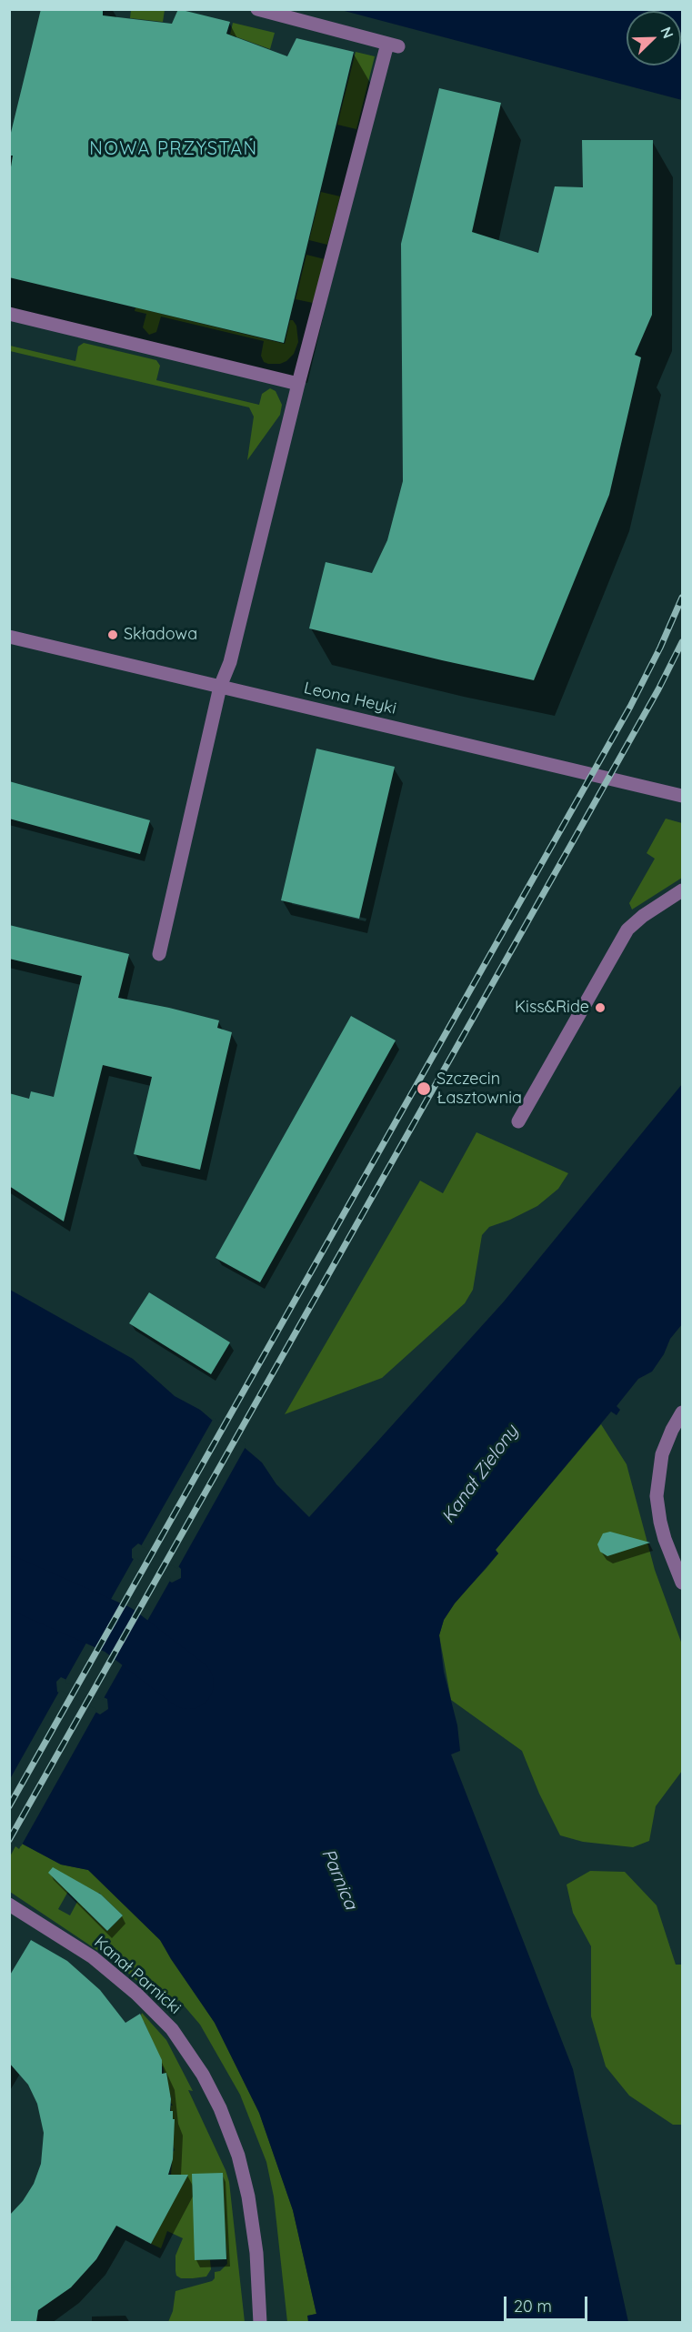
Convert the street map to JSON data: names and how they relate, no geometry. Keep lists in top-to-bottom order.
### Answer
{
  "streets": {
    "street": ["Leona Heyki", "Kanał Parnicki"]
  },
  "districts": ["NOWA PRZYSTAŃ"],
  "water": ["Kanał Zielony", "Parnica"],
  "places": ["Składowa", "Kiss&Ride", "Szczecin Łasztownia"],
  "scale_bar": "20 m",
  "north": "top right"
}
